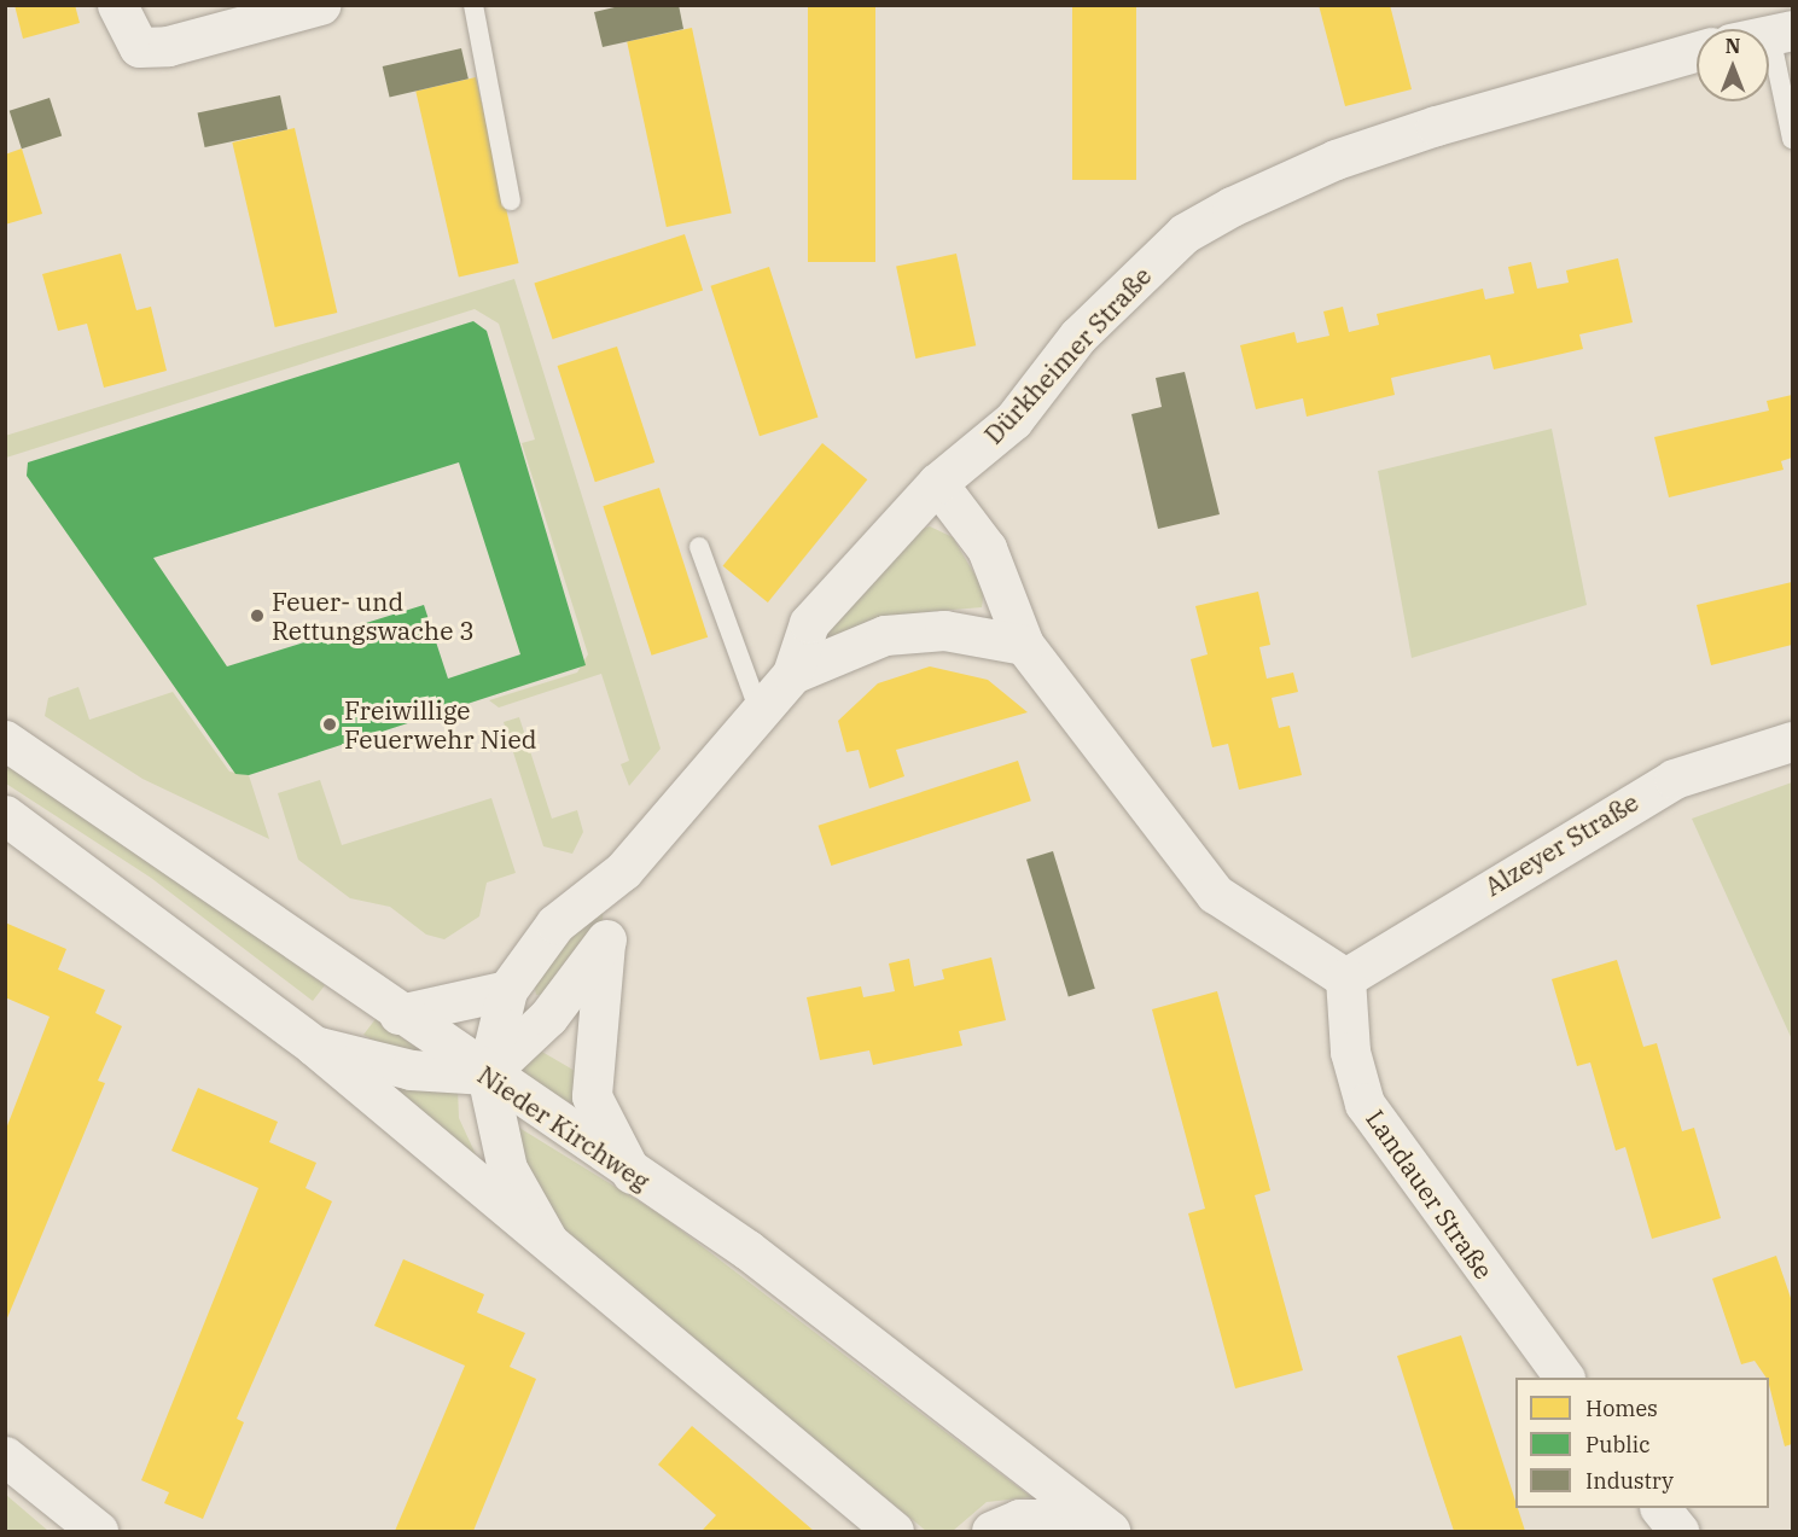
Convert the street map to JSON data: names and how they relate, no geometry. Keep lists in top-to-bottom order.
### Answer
{
  "streets": {
    "street": [
      "Dürkheimer Straße",
      "Alzeyer Straße",
      "Nieder Kirchweg",
      "Landauer Straße"
    ]
  },
  "crossings": [
    ["Dürkheimer Straße", "Nieder Kirchweg"],
    ["Alzeyer Straße", "Landauer Straße"]
  ],
  "places": ["Feuer- und Rettungswache 3", "Freiwillige Feuerwehr Nied"],
  "legend": ["Homes", "Public", "Industry"],
  "north": "top"
}
